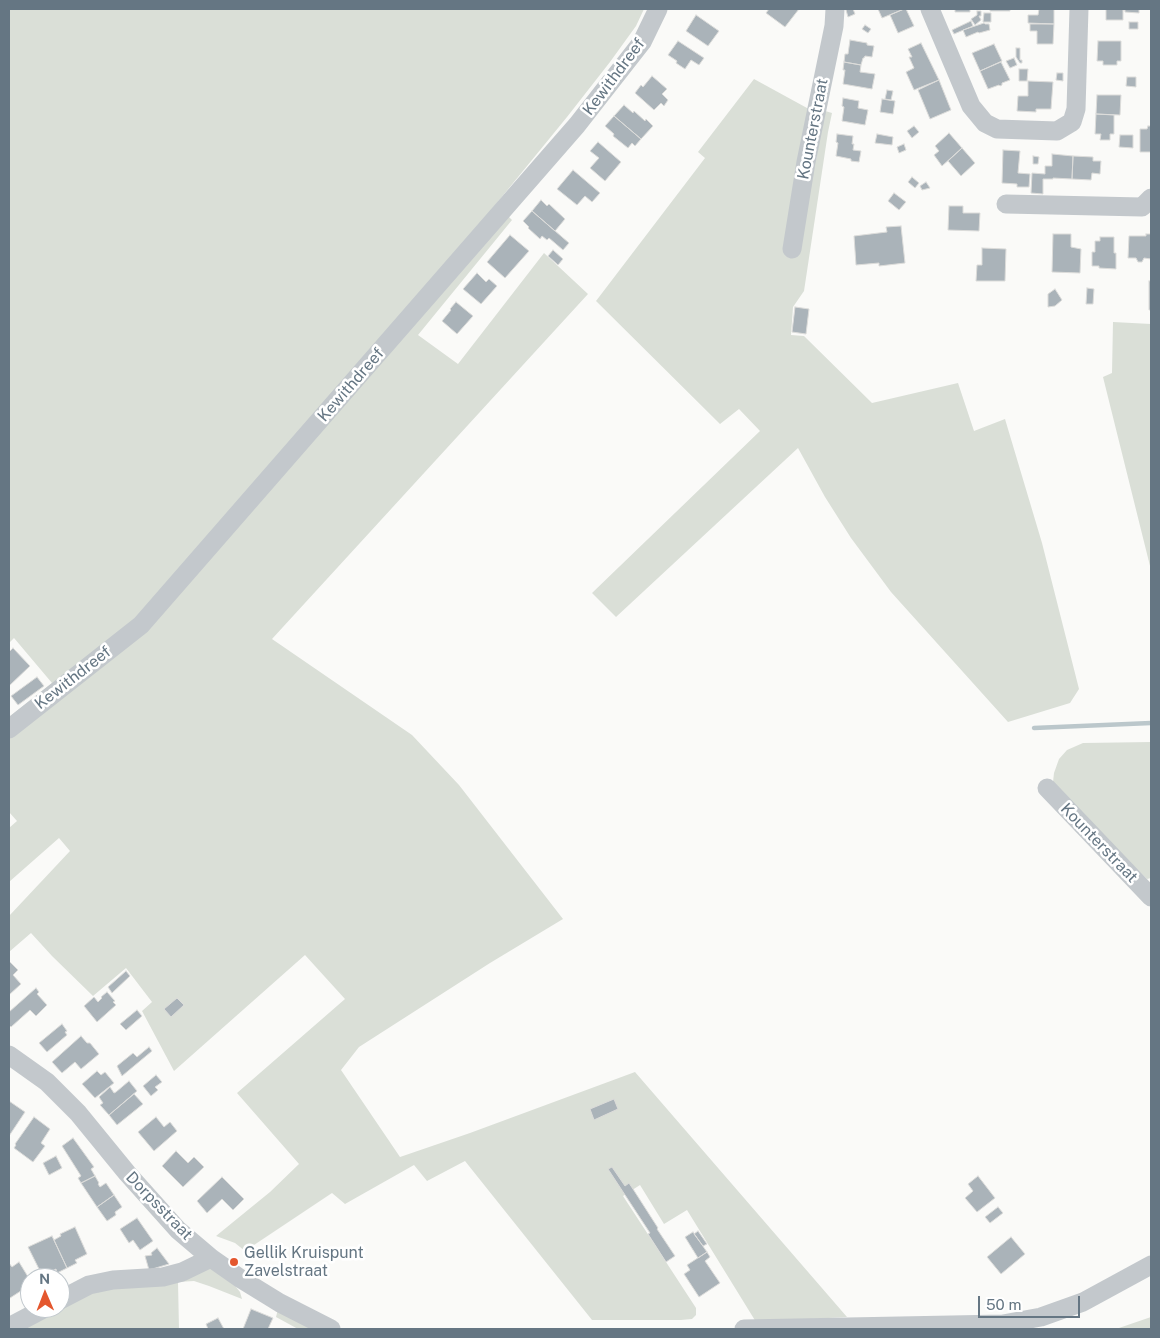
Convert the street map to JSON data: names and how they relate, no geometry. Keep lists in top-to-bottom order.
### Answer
{
  "streets": {
    "street": ["Kewithdreef", "Kounterstraat", "Dorpsstraat"]
  },
  "places": ["Gellik Kruispunt Zavelstraat"],
  "scale_bar": "50 m",
  "north": "top"
}
